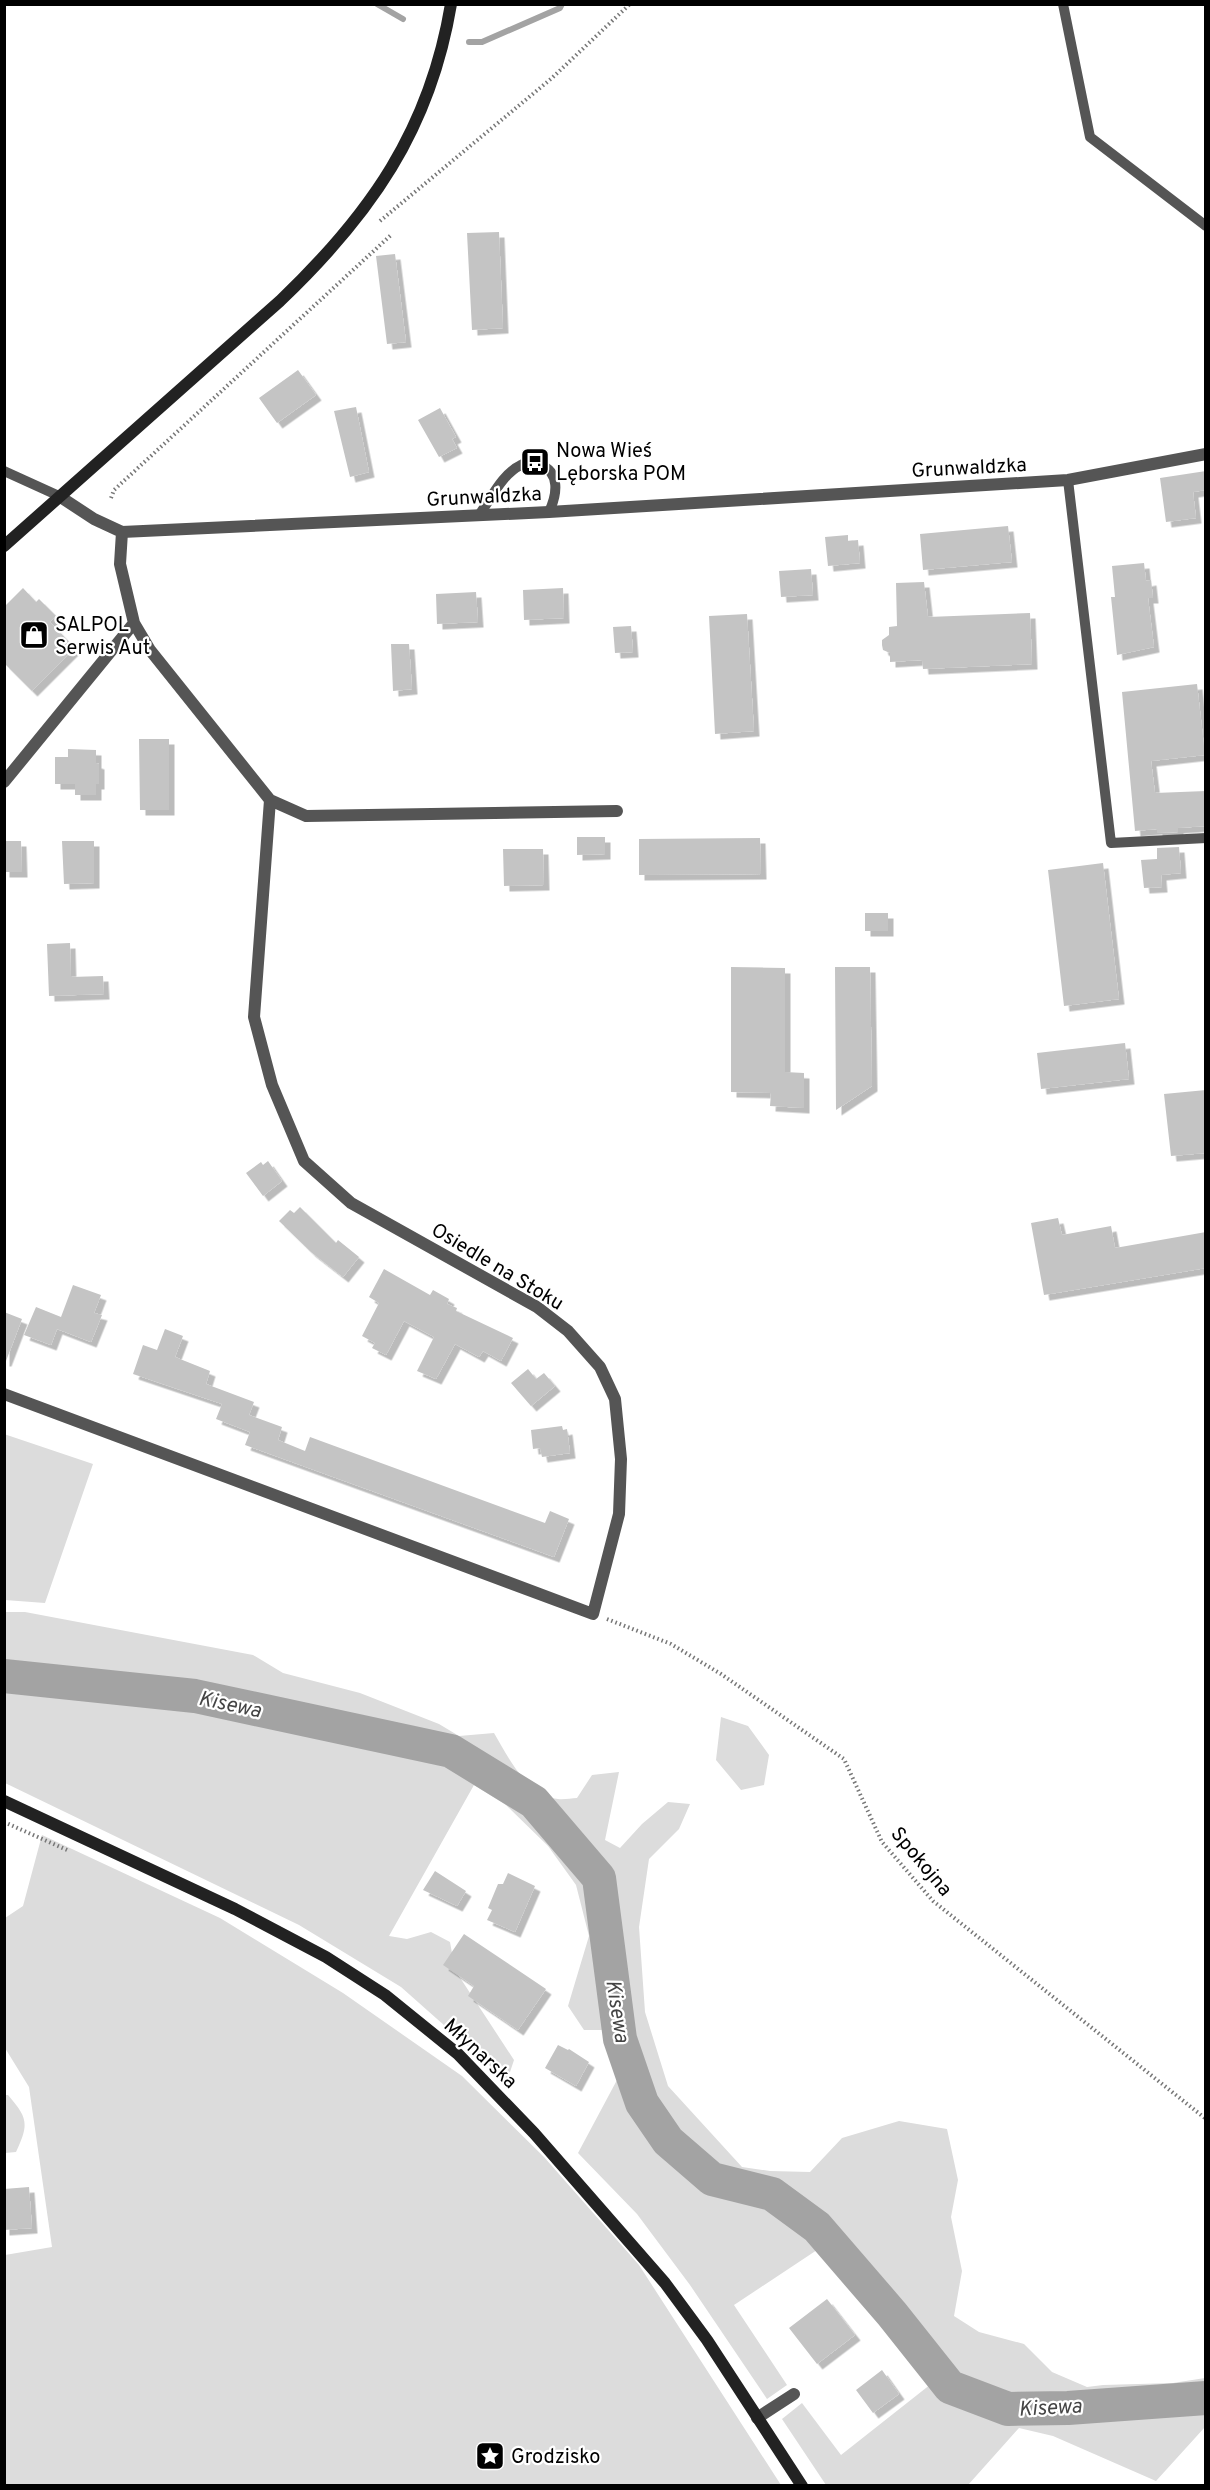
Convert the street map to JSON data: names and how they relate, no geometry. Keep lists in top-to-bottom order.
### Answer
{
  "streets": {
    "street": ["Grunwaldzka", "Osiedle na Stoku", "Młynarska"],
    "path": ["Spokojna"]
  },
  "crossings": [
    ["Osiedle na Stoku", "Spokojna"]
  ],
  "water": ["Kisewa"],
  "places": {
    "bus stop": ["Nowa Wieś Lęborska POM"],
    "shop": ["SALPOL Serwis Aut"],
    "place": ["Grodzisko"]
  }
}
